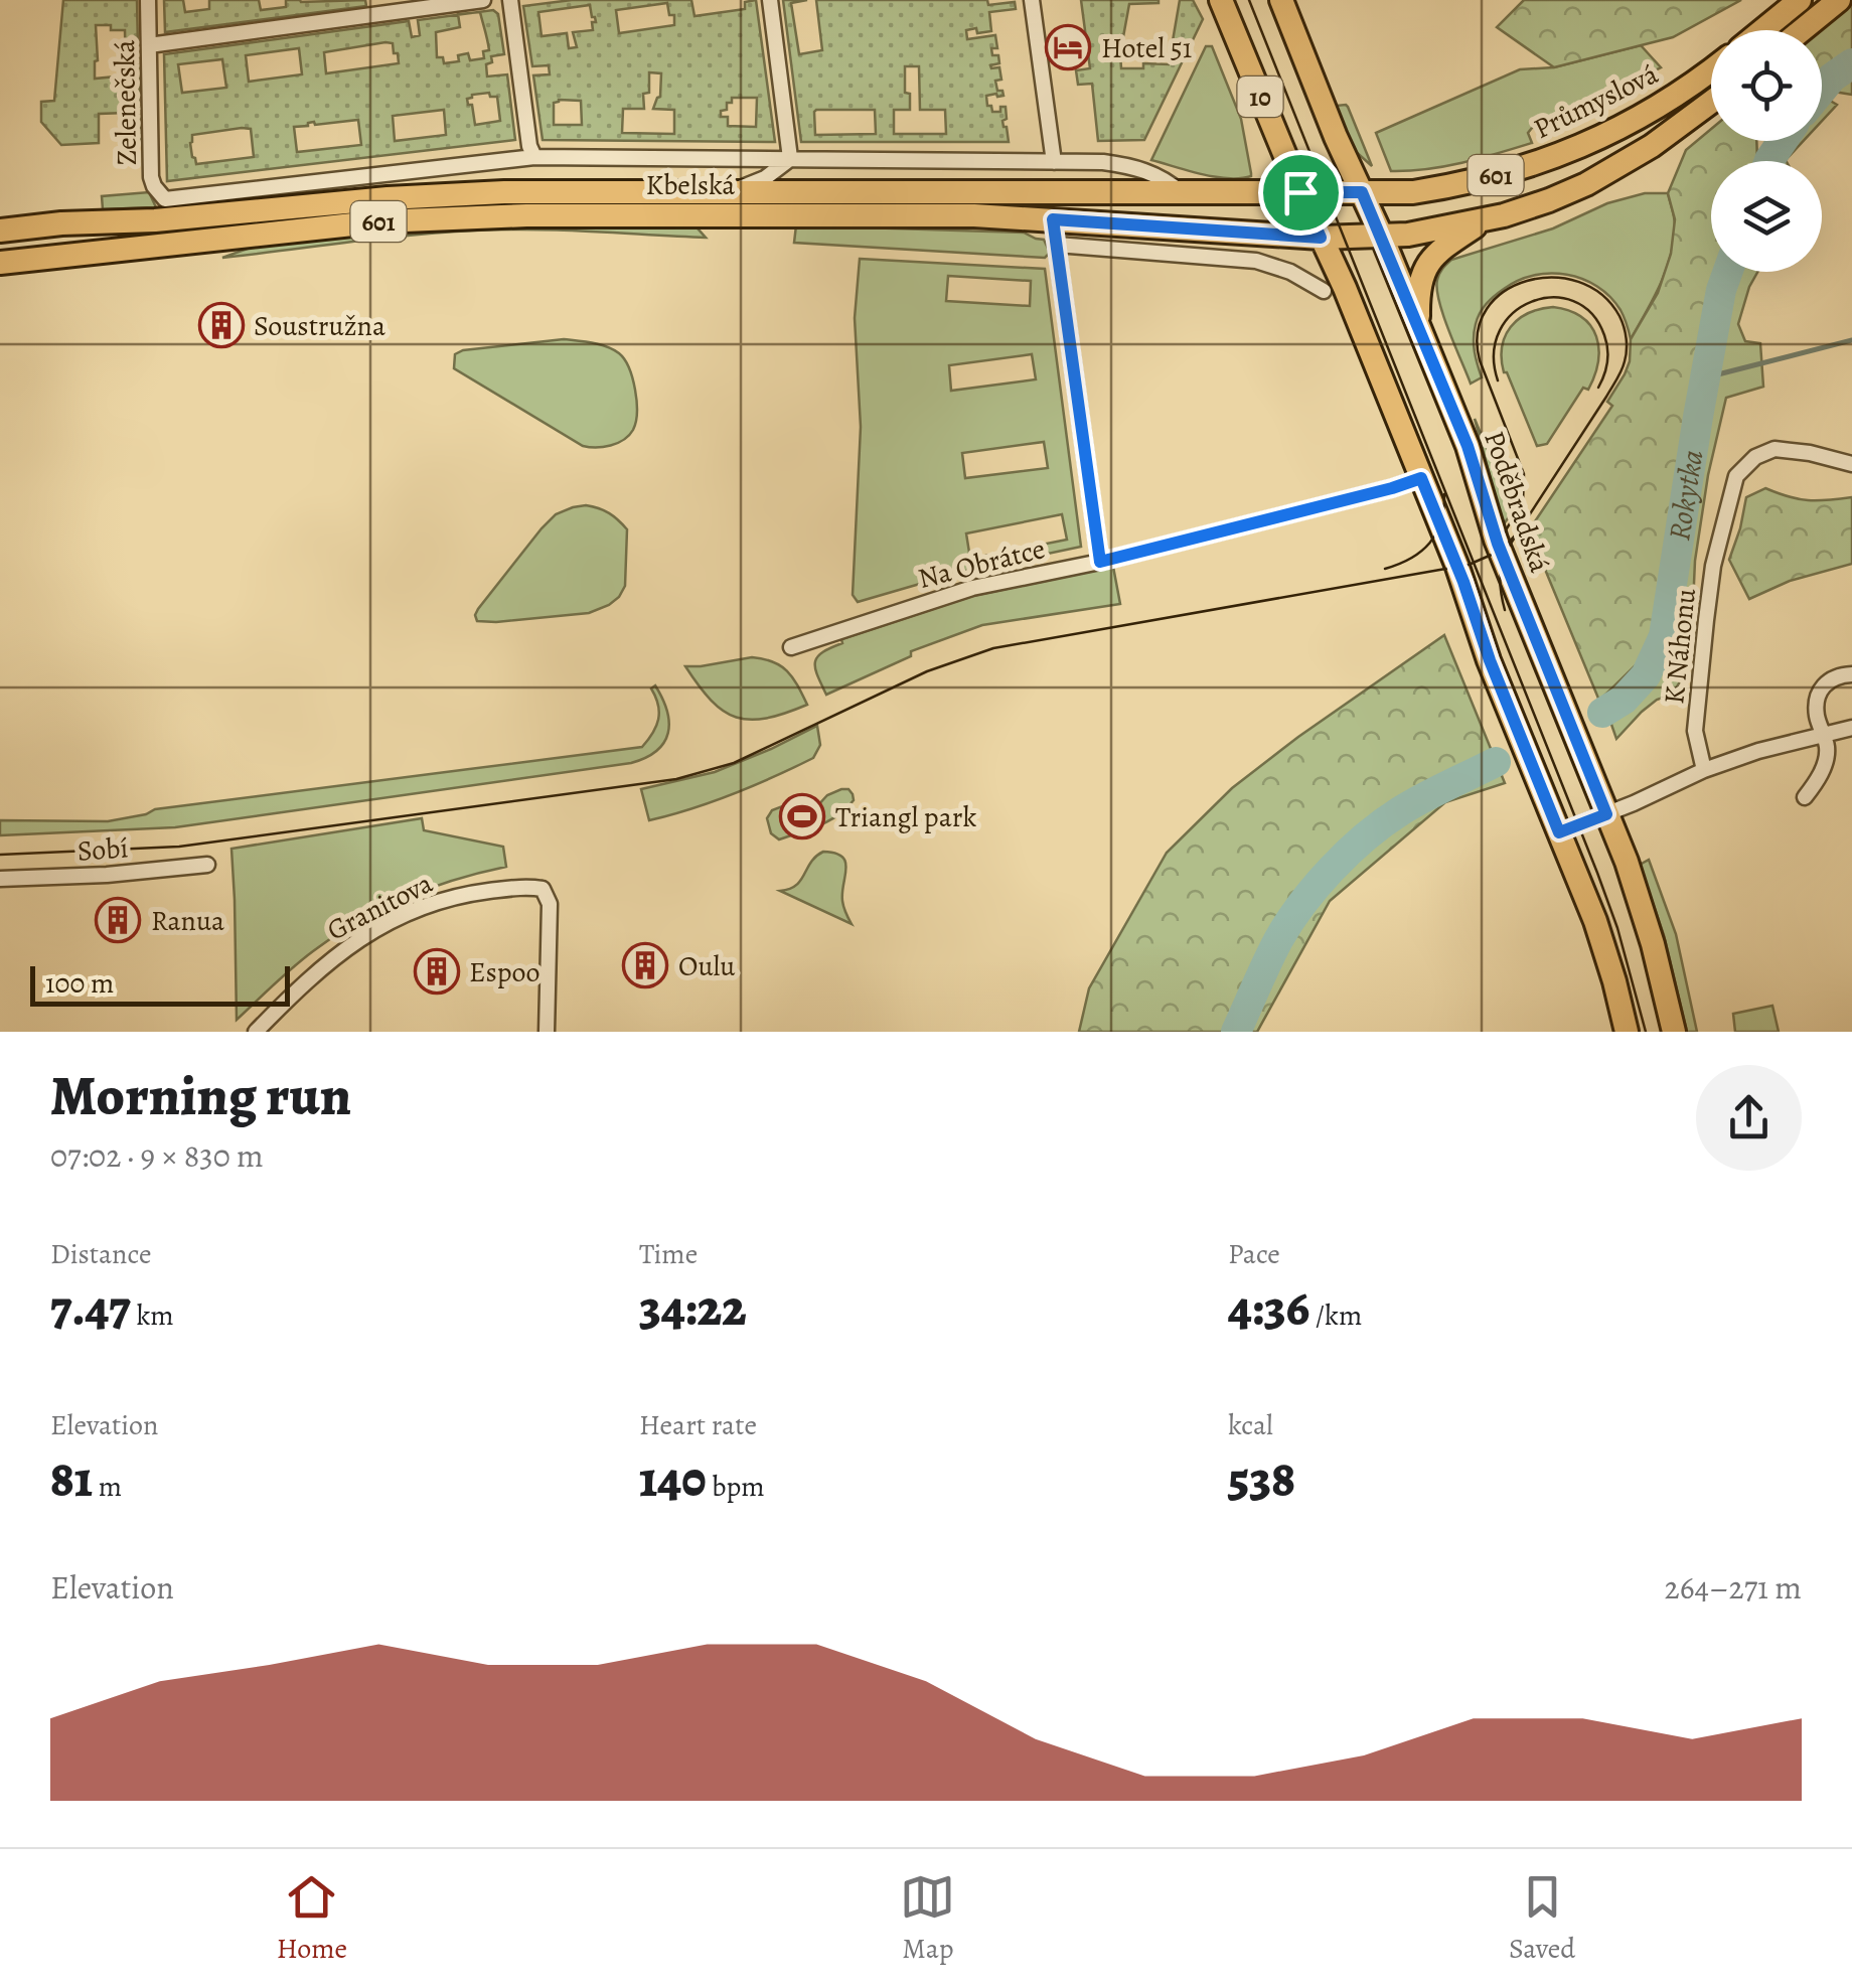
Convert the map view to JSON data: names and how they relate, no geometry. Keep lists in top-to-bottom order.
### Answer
{
  "streets": {
    "main road": [
      "10",
      "Průmyslová",
      "601",
      "Kbelská",
      "Poděbradská"
    ],
    "street": [
      "Zelenečská",
      "Na Obrátce",
      "K Náhonu",
      "Sobí",
      "Granitova"
    ]
  },
  "crossings": [
    ["10", "Průmyslová"],
    ["10", "Kbelská"],
    ["Průmyslová", "Kbelská"],
    ["Průmyslová", "Poděbradská"],
    ["Zelenečská", "Kbelská"],
    ["601", "Kbelská"],
    ["601", "Poděbradská"],
    ["Kbelská", "Poděbradská"]
  ],
  "water": ["Rokytka"],
  "places": {
    "hotel": ["Hotel 51"],
    "building": [
      "Soustružna",
      "Ranua",
      "Oulu",
      "Espoo"
    ],
    "sports": ["Triangl park"]
  },
  "scale_bar": "100 m",
  "page": {
    "scale": "100 m",
    "heading": ["Morning run", "07:02 · 9 × 830 m"],
    "stats": [
      ["Distance", "7.47 km"],
      ["Time", "34:22"],
      ["Pace", "4:36 /km"],
      ["Elevation", "81 m"],
      ["Heart rate", "140 bpm"],
      ["kcal", "538"]
    ],
    "chart": ["Elevation", "264–271 m"],
    "tabs": ["Home", "Map", "Saved"]
  }
}
